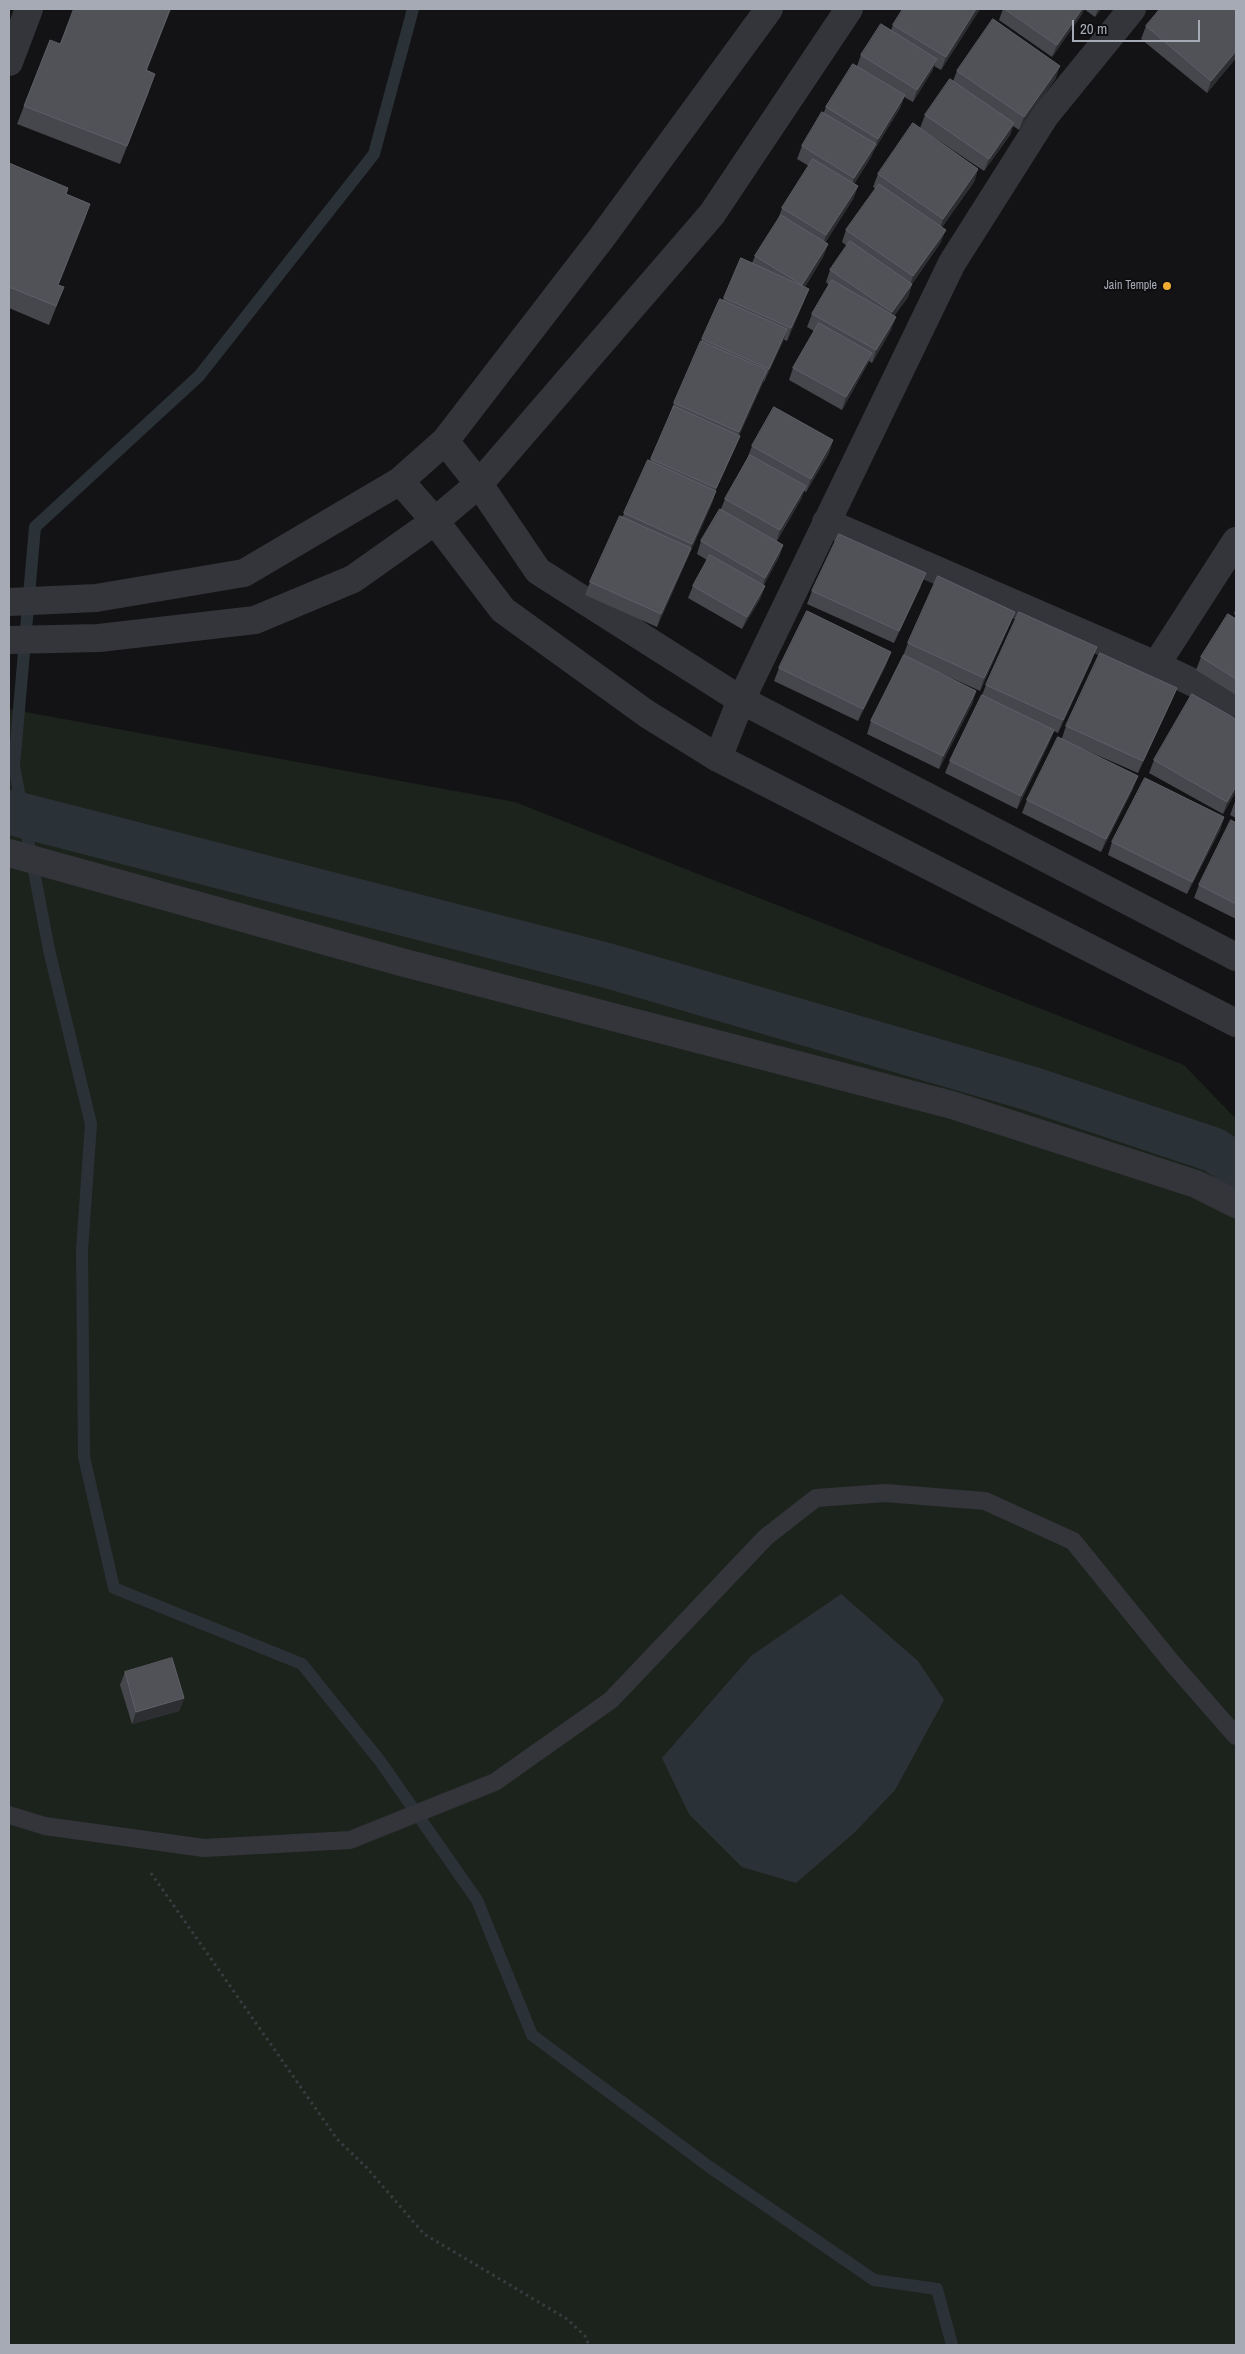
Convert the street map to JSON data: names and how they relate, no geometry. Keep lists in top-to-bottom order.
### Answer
{
  "places": ["Jain Temple"],
  "scale_bar": "20 m"
}
